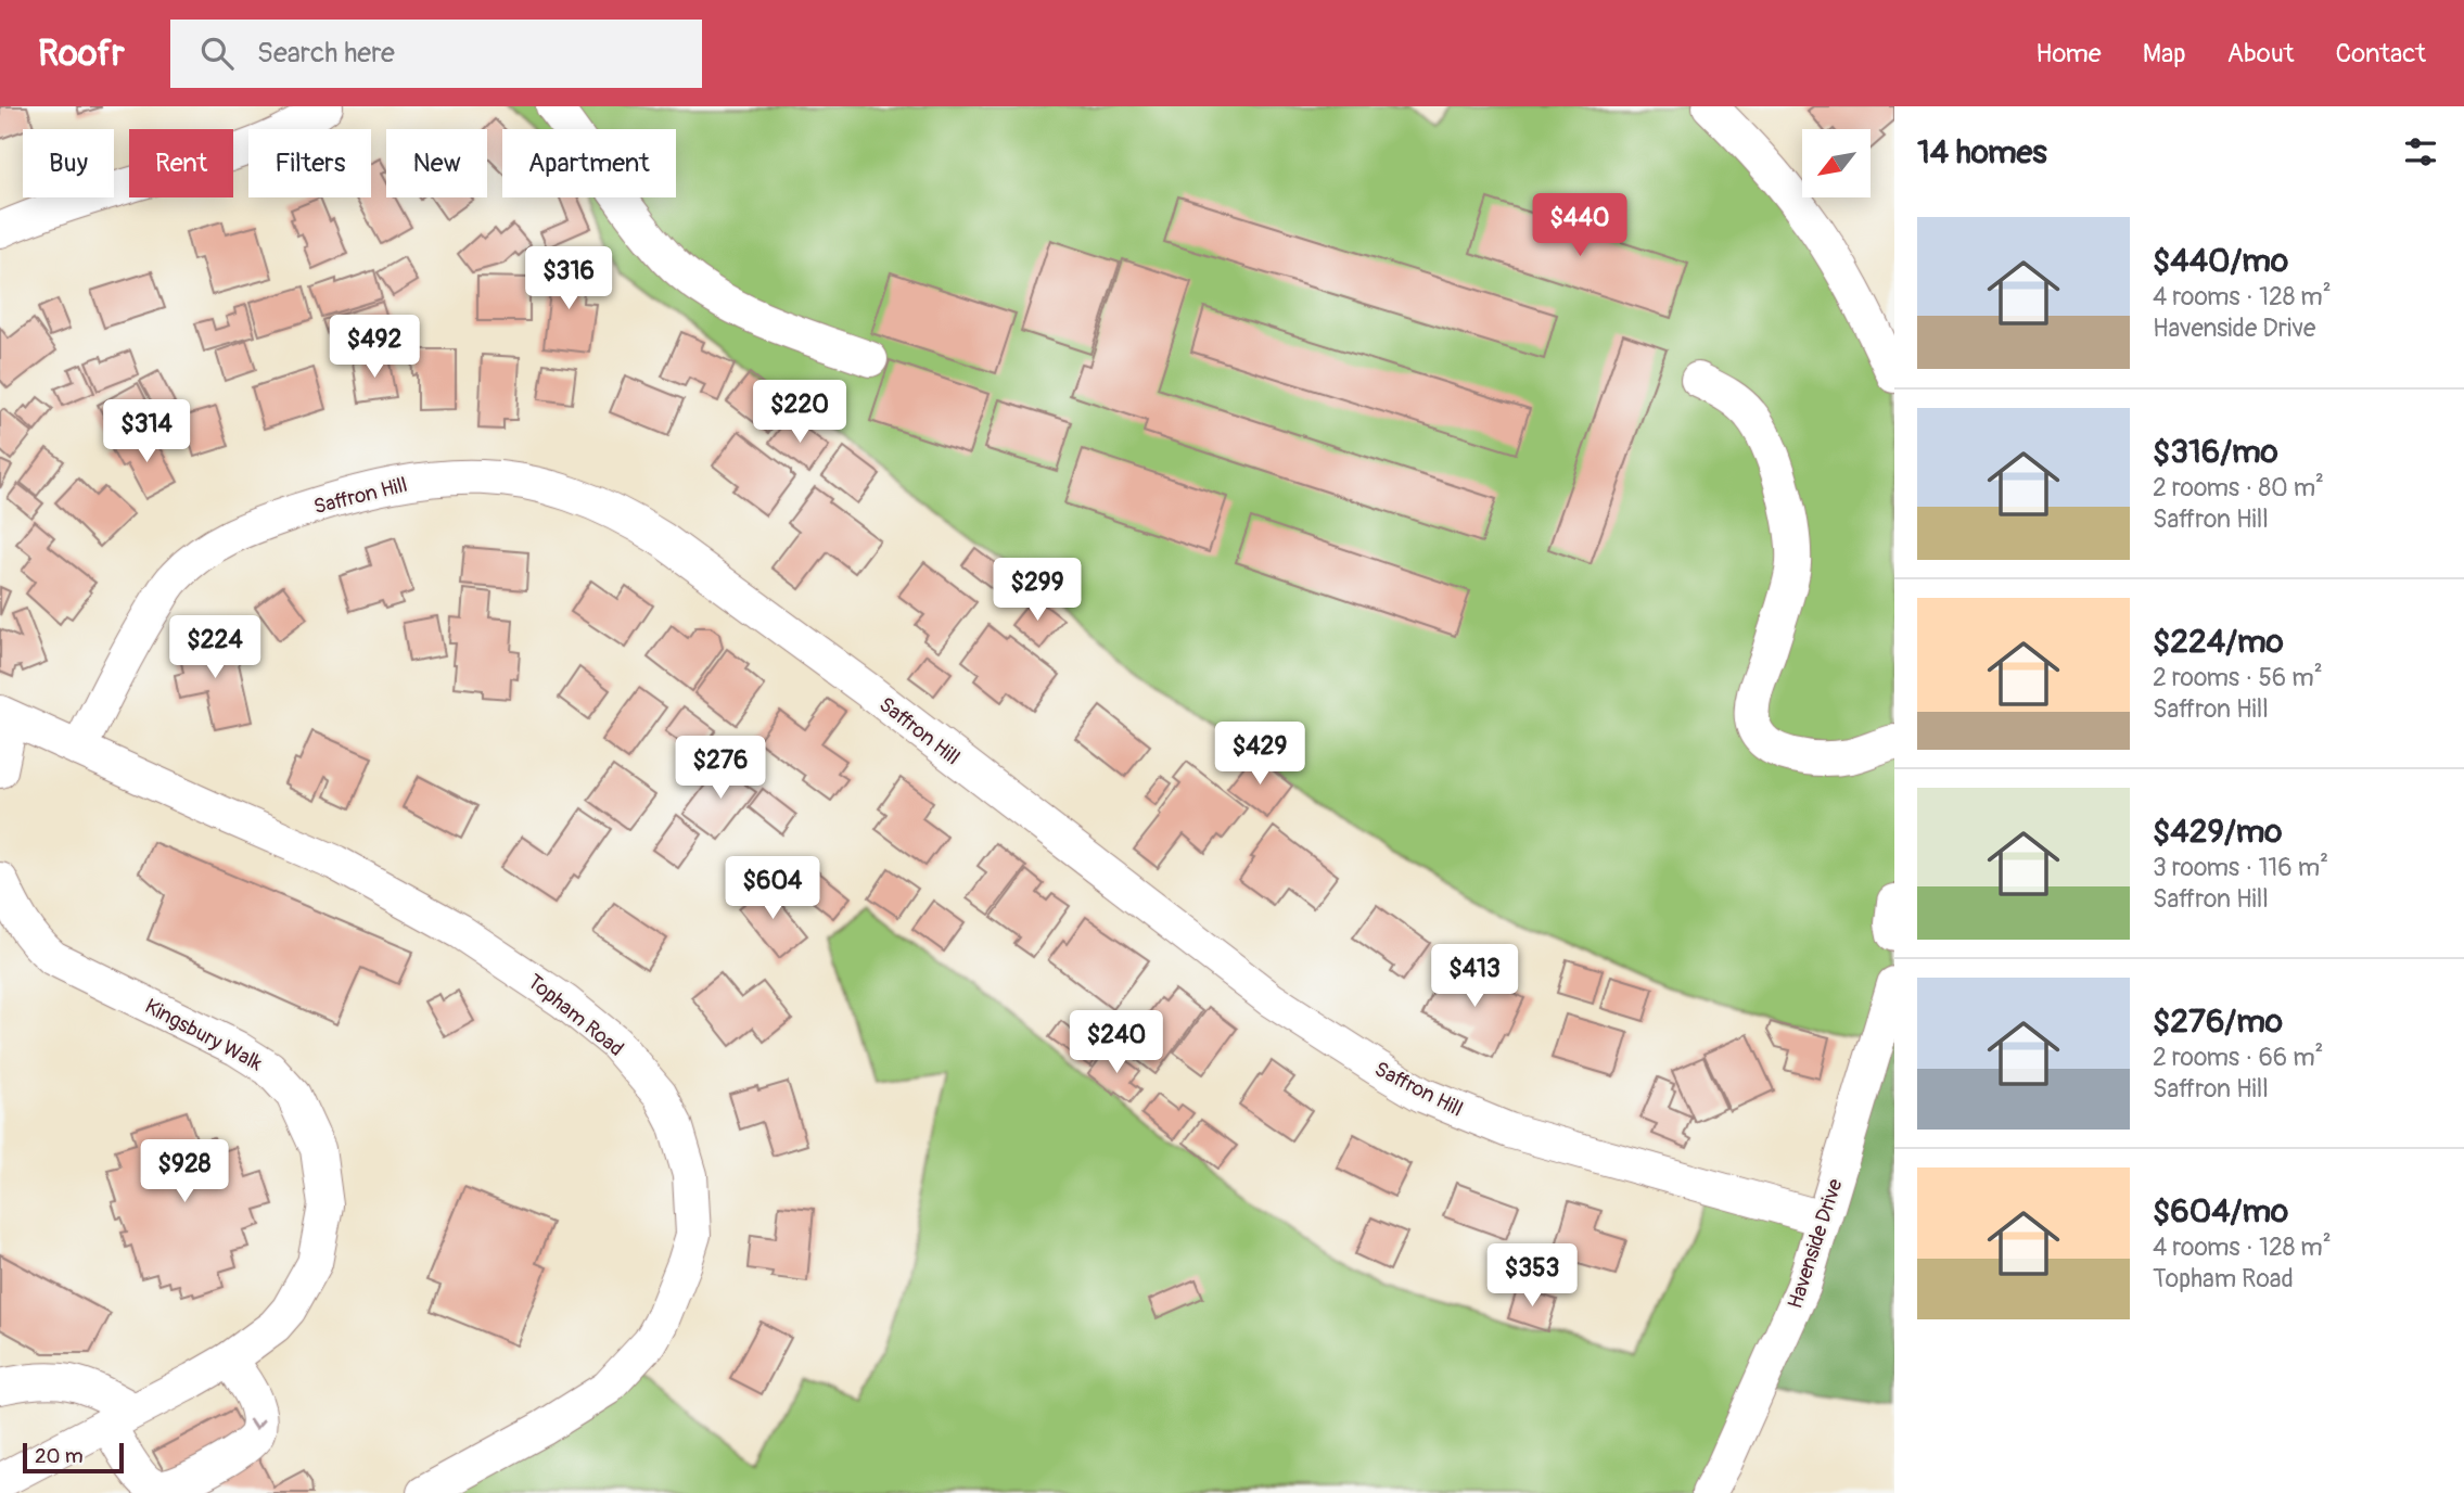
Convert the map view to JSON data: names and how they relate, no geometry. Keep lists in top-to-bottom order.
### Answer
{
  "streets": {
    "street": [
      "Saffron Hill",
      "Topham Road",
      "Kingsbury Walk",
      "Havenside Drive"
    ]
  },
  "crossings": [
    ["Saffron Hill", "Topham Road"],
    ["Saffron Hill", "Havenside Drive"]
  ],
  "scale_bar": "20 m",
  "north": "bottom left",
  "page": {
    "header": "Roofr",
    "search": "Search here",
    "nav": [
      "Home",
      "Map",
      "About",
      "Contact"
    ],
    "heading": "14 homes",
    "chip": [
      "Buy",
      "Rent",
      "Filters",
      "New",
      "Apartment"
    ],
    "price": [
      "$440",
      "$316",
      "$492",
      "$220",
      "$314",
      "$299",
      "$224",
      "$429",
      "$276",
      "$604",
      "$413",
      "$240",
      "$928",
      "$353"
    ],
    "list": [
      {
        "name": "$440/mo",
        "note": "4 rooms · 128 m² · Havenside Drive"
      },
      {
        "name": "$316/mo",
        "note": "2 rooms · 80 m² · Saffron Hill"
      },
      {
        "name": "$224/mo",
        "note": "2 rooms · 56 m² · Saffron Hill"
      },
      {
        "name": "$429/mo",
        "note": "3 rooms · 116 m² · Saffron Hill"
      },
      {
        "name": "$276/mo",
        "note": "2 rooms · 66 m² · Saffron Hill"
      },
      {
        "name": "$604/mo",
        "note": "4 rooms · 128 m² · Topham Road"
      }
    ],
    "scale": "20 m"
  }
}
